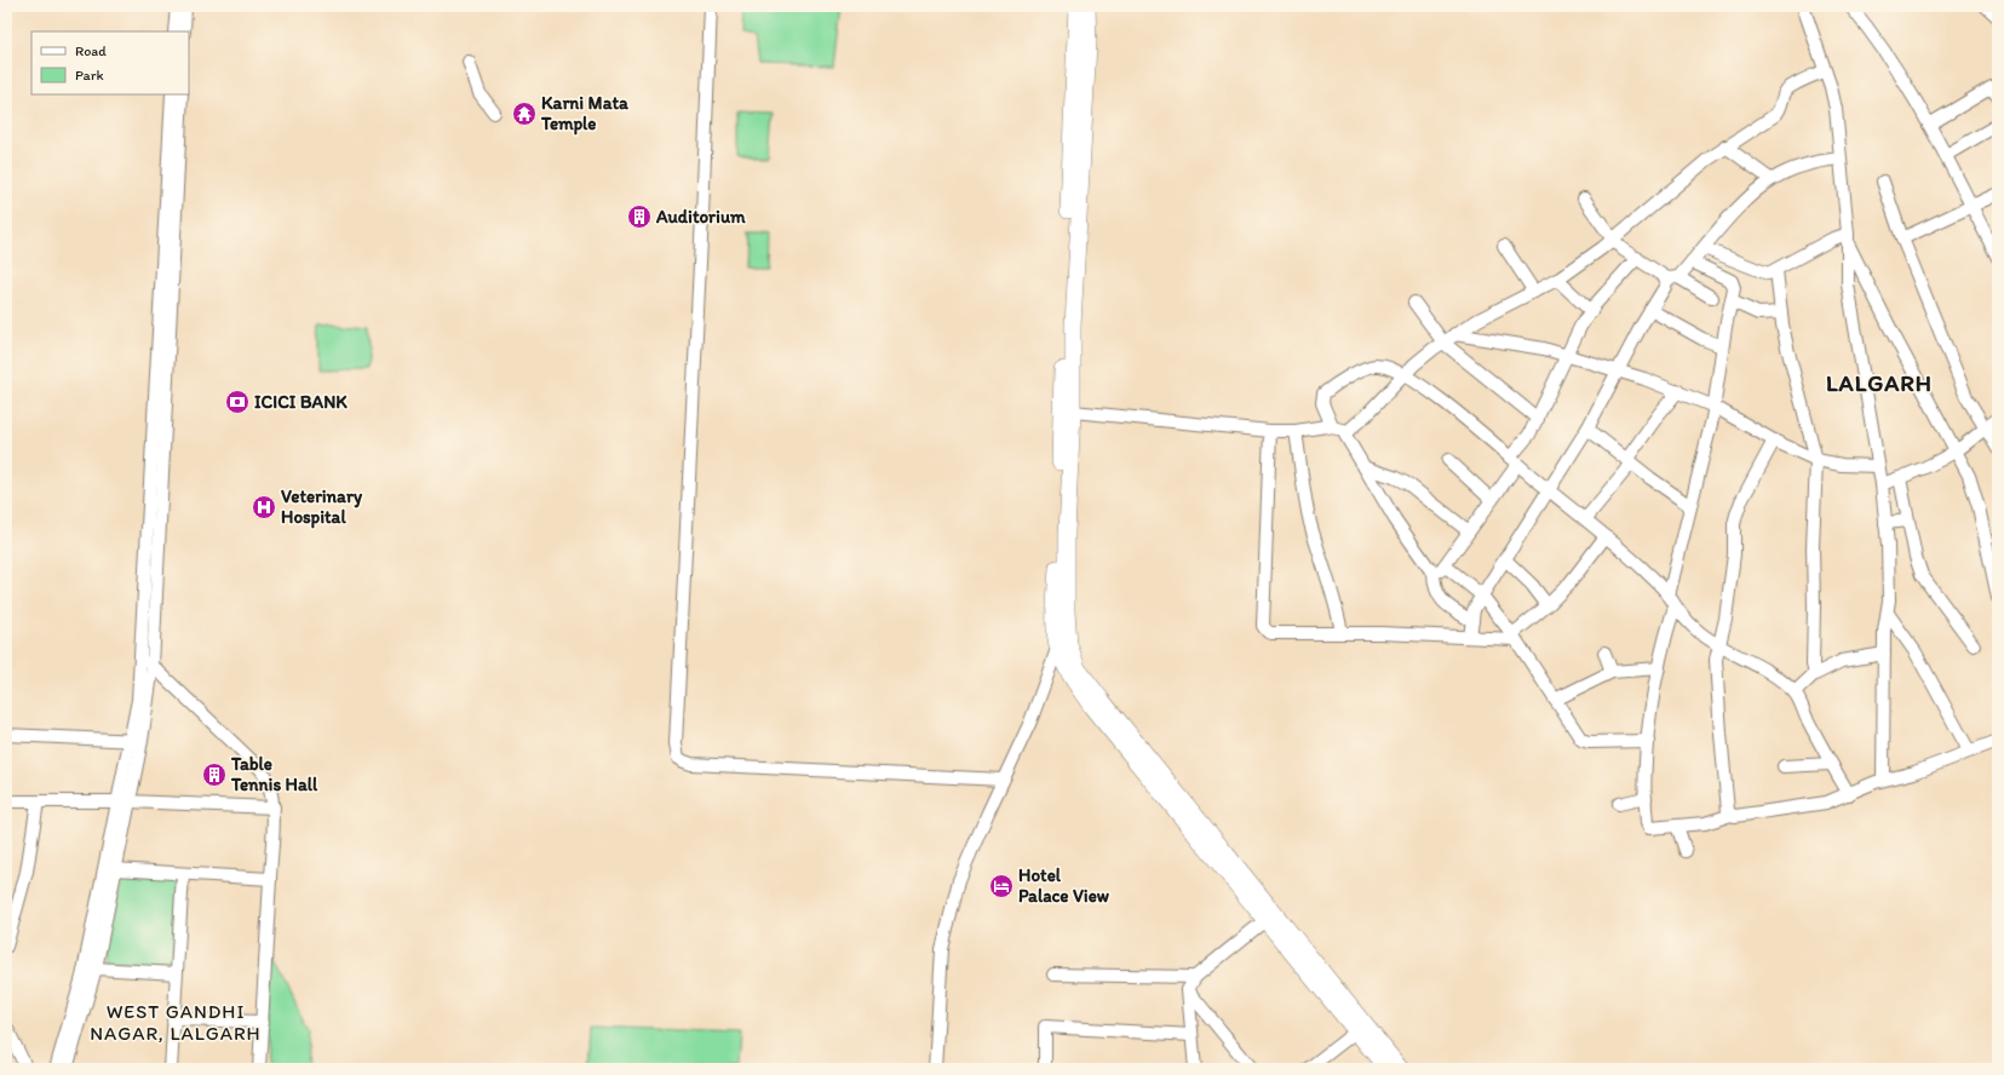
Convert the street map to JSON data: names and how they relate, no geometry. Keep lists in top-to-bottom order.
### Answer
{
  "districts": ["LALGARH", "WEST GANDHI NAGAR, LALGARH"],
  "places": {
    "temple": ["Karni Mata Temple"],
    "building": ["Auditorium", "Table Tennis Hall"],
    "bank": ["ICICI BANK"],
    "hospital": ["Veterinary Hospital"],
    "hotel": ["Hotel Palace View"]
  },
  "legend": ["Road", "Park"]
}
